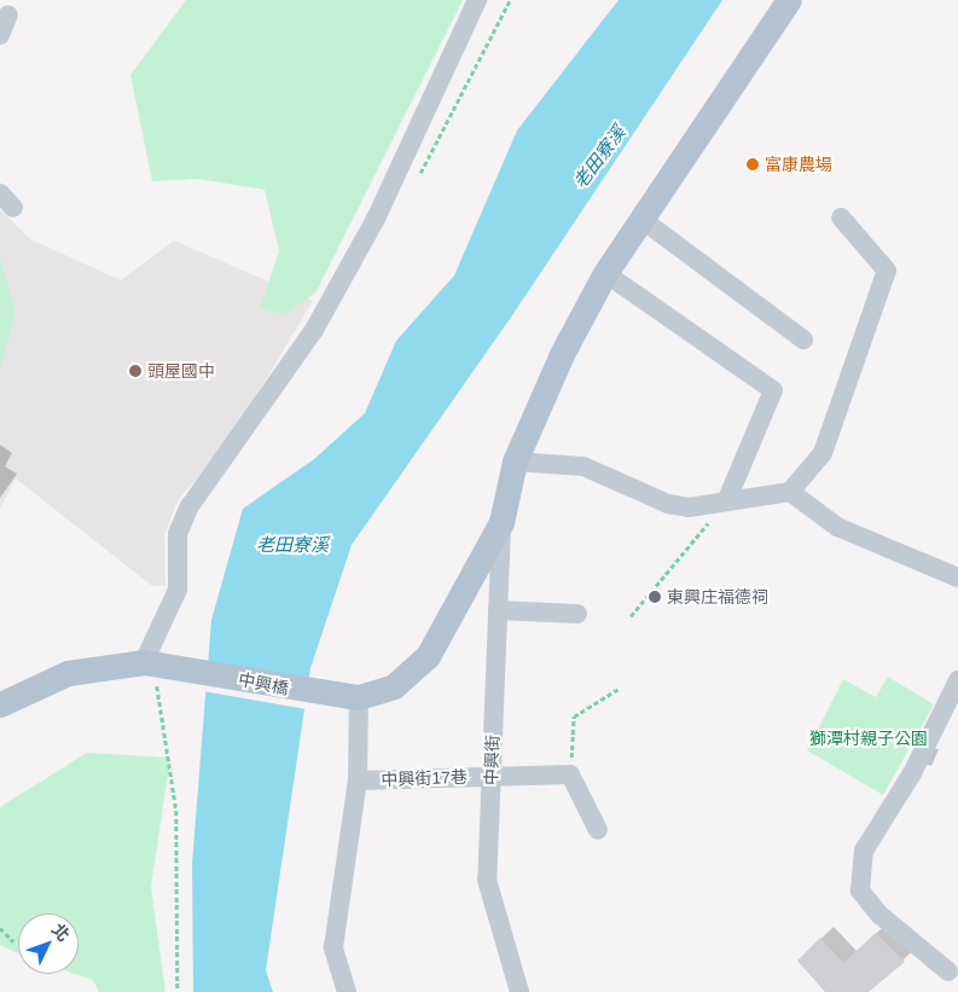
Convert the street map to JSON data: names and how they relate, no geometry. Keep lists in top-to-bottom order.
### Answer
{
  "streets": {
    "main road": ["中興橋"],
    "street": ["中興街", "中興街17巷"]
  },
  "crossings": [
    ["中興街", "中興街17巷"]
  ],
  "water": ["老田寮溪"],
  "parks": ["獅潭村親子公園"],
  "places": ["富康農場", "頭屋國中", "東興庄福德祠"],
  "north": "top right"
}
